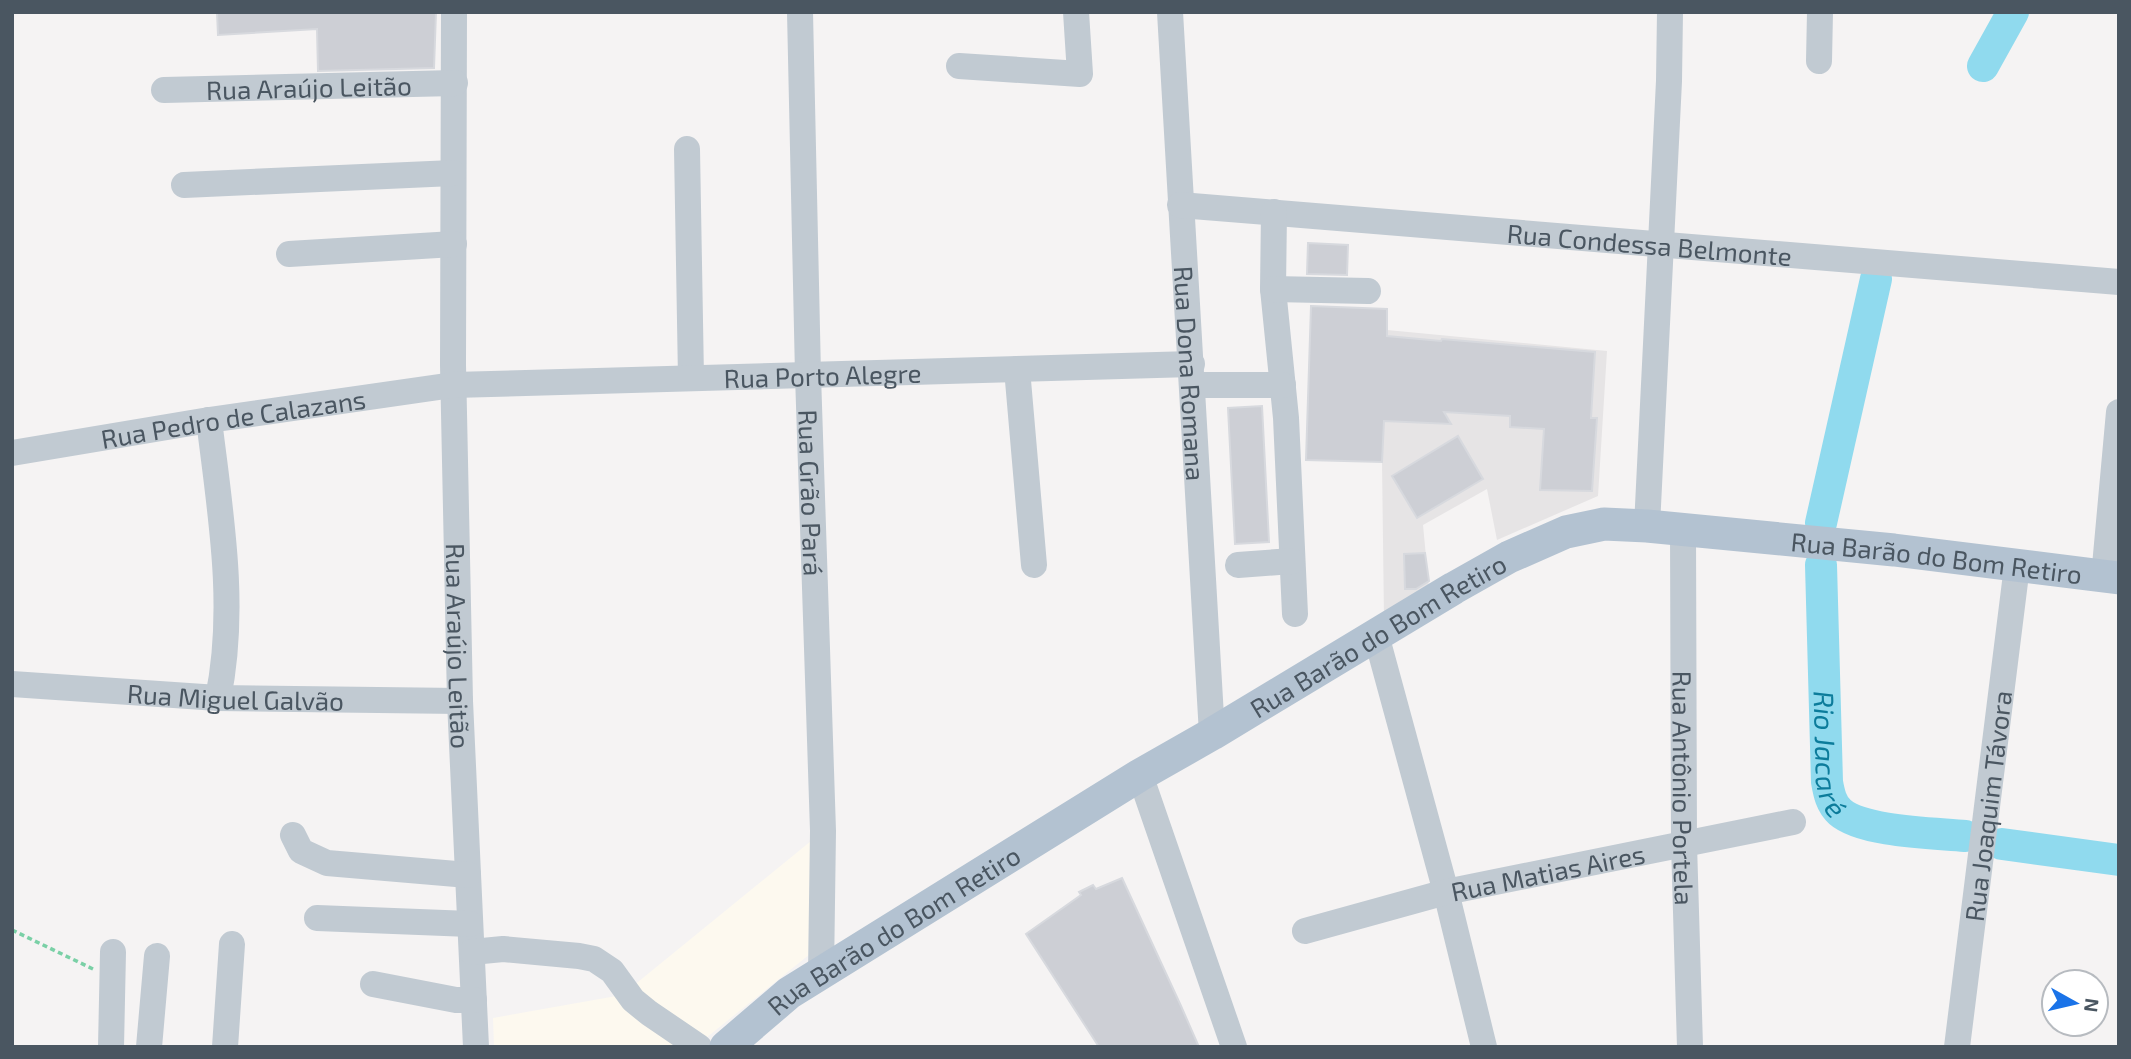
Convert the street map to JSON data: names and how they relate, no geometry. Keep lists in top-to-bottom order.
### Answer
{
  "streets": {
    "main road": ["Rua Barão do Bom Retiro"],
    "street": [
      "Rua Araújo Leitão",
      "Rua Condessa Belmonte",
      "Rua Dona Romana",
      "Rua Porto Alegre",
      "Rua Pedro de Calazans",
      "Rua Grão Pará",
      "Rua Miguel Galvão",
      "Rua Antônio Portela",
      "Rua Joaquim Távora",
      "Rua Matias Aires"
    ]
  },
  "crossings": [
    ["Rua Araújo Leitão", "Rua Porto Alegre"],
    ["Rua Araújo Leitão", "Rua Pedro de Calazans"],
    ["Rua Araújo Leitão", "Rua Miguel Galvão"],
    ["Rua Condessa Belmonte", "Rua Dona Romana"],
    ["Rua Dona Romana", "Rua Porto Alegre"],
    ["Rua Dona Romana", "Rua Barão do Bom Retiro"],
    ["Rua Porto Alegre", "Rua Pedro de Calazans"],
    ["Rua Porto Alegre", "Rua Grão Pará"],
    ["Rua Grão Pará", "Rua Barão do Bom Retiro"],
    ["Rua Barão do Bom Retiro", "Rua Antônio Portela"],
    ["Rua Barão do Bom Retiro", "Rua Joaquim Távora"],
    ["Rua Antônio Portela", "Rua Matias Aires"]
  ],
  "water": ["Rio Jacaré"],
  "north": "right"
}
